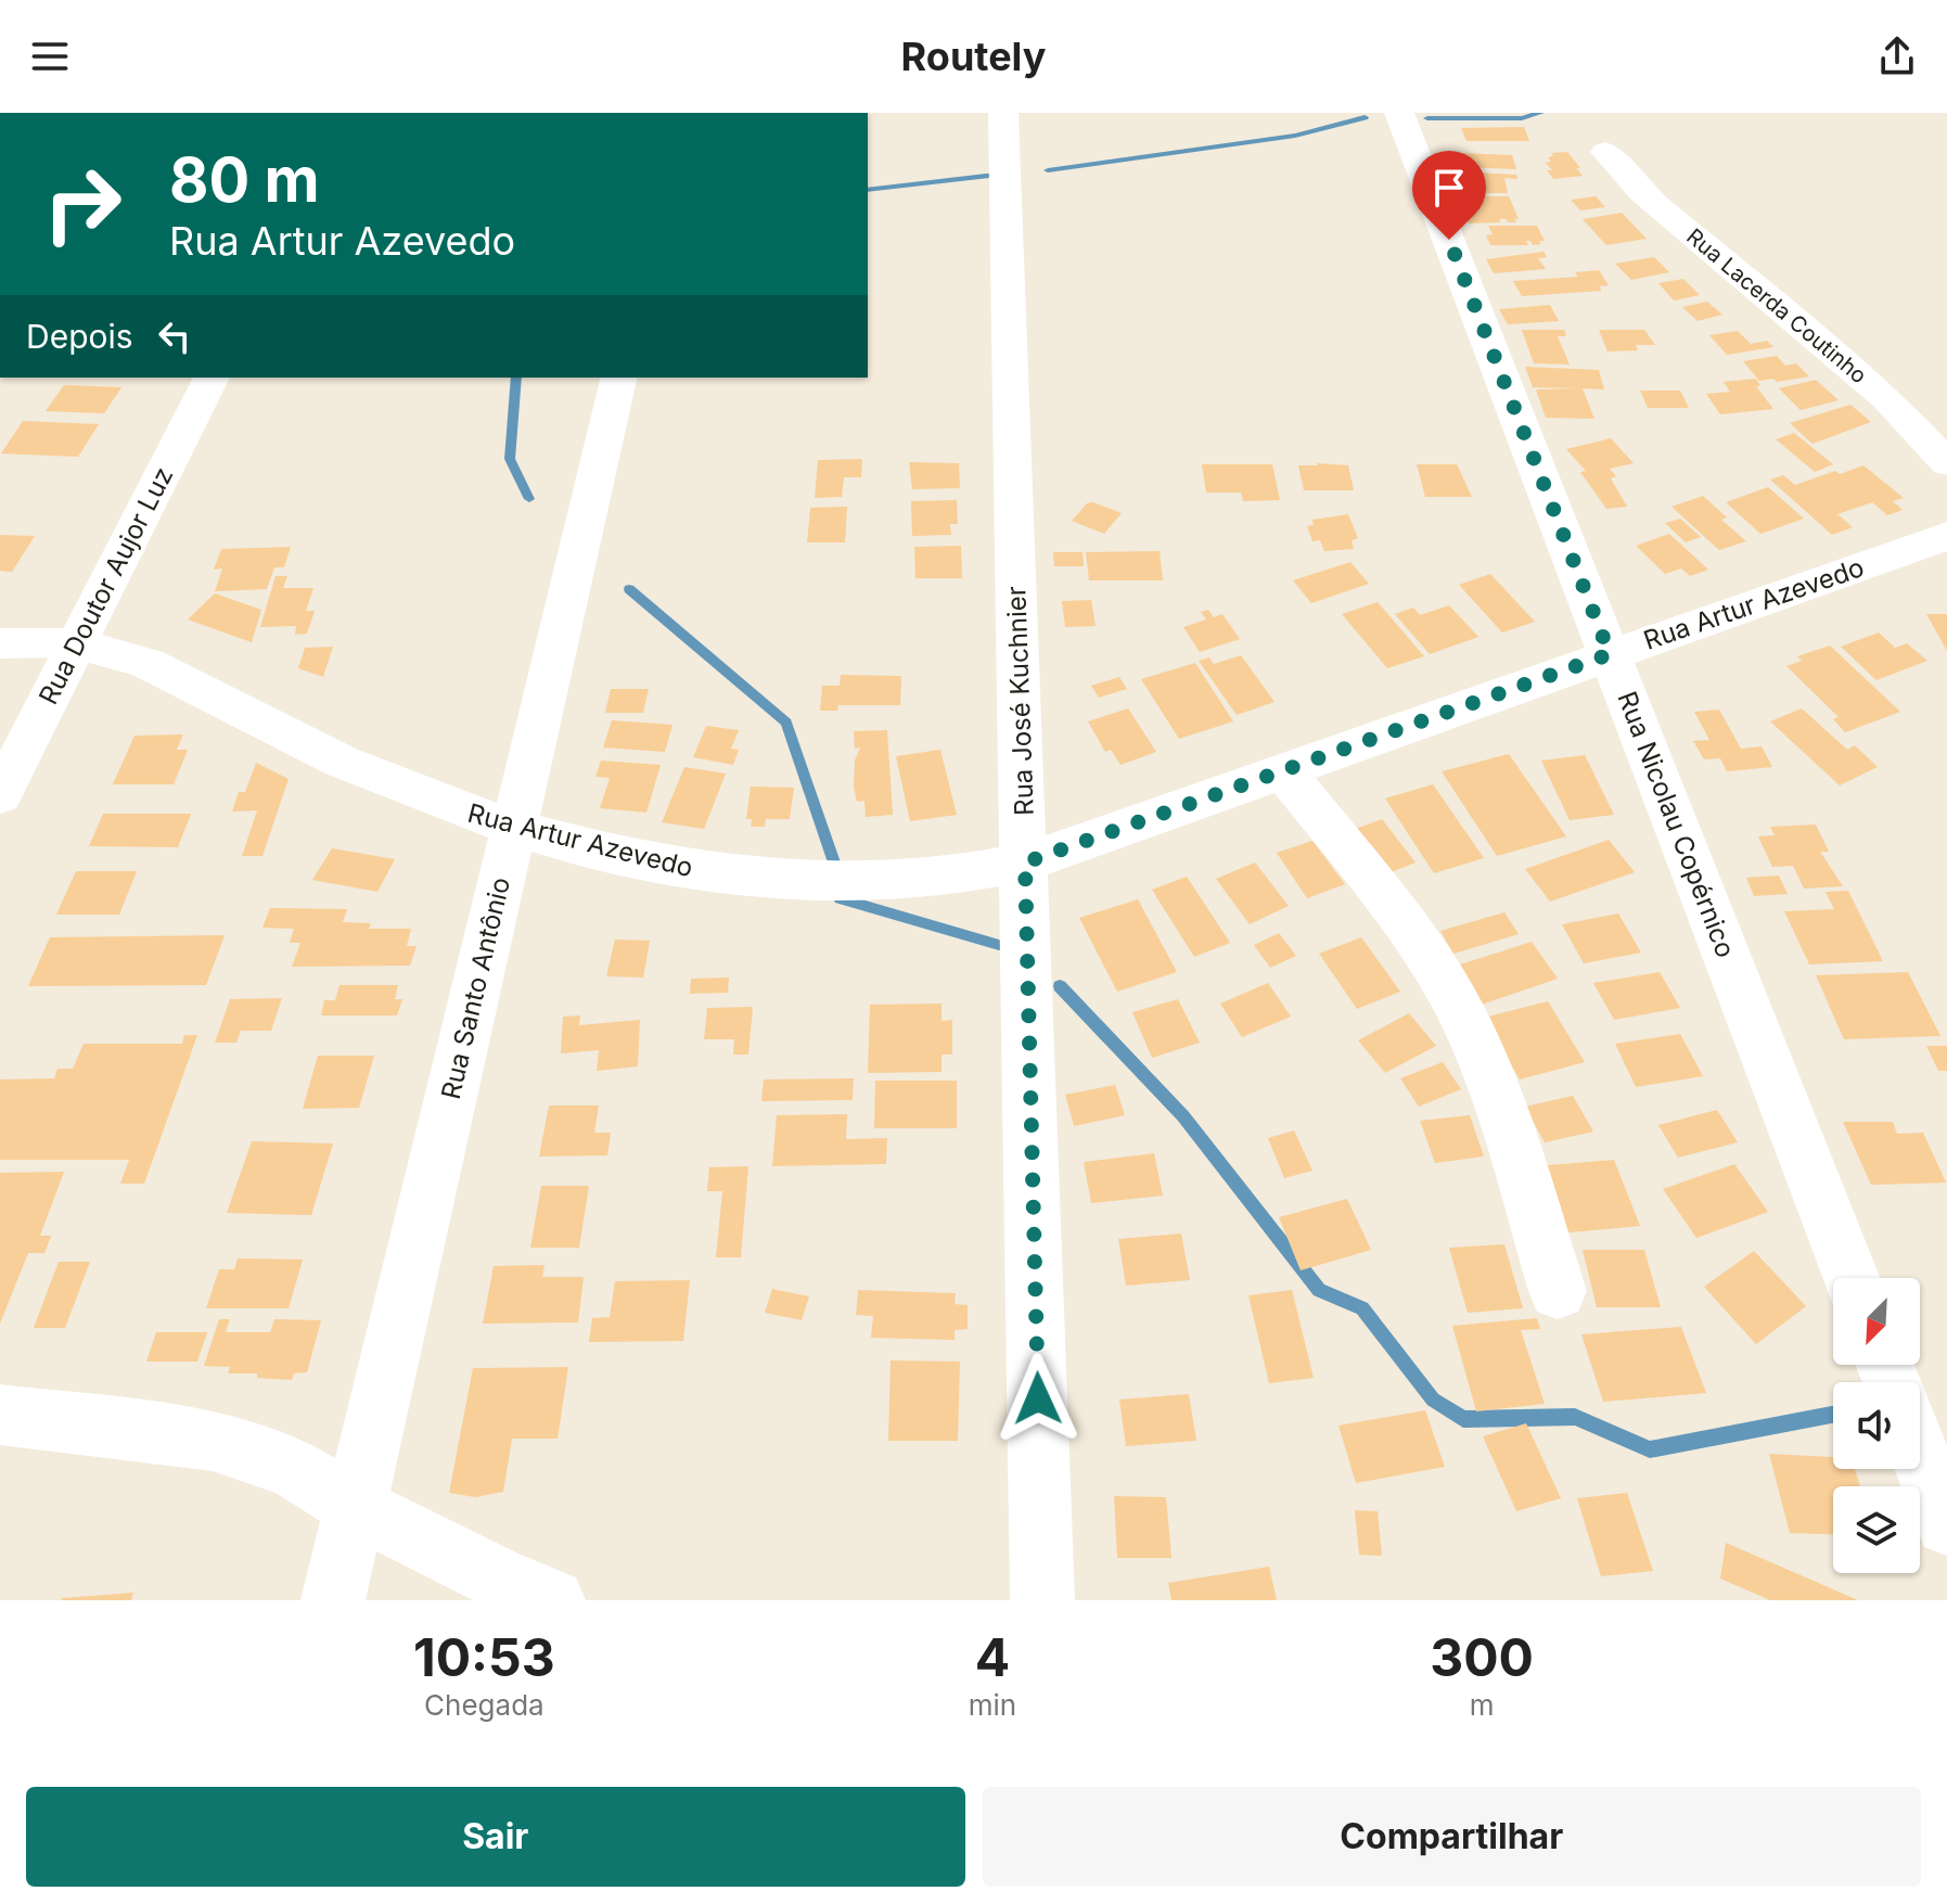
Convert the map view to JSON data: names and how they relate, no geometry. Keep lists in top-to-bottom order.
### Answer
{
  "streets": {
    "street": [
      "Rua Lacerda Coutinho",
      "Rua Doutor Aujor Luz",
      "Rua Artur Azevedo",
      "Rua José Kuchnier",
      "Rua Nicolau Copérnico",
      "Rua Santo Antônio"
    ]
  },
  "crossings": [
    ["Rua Doutor Aujor Luz", "Rua Artur Azevedo"],
    ["Rua Artur Azevedo", "Rua José Kuchnier"],
    ["Rua Artur Azevedo", "Rua Nicolau Copérnico"],
    ["Rua Artur Azevedo", "Rua Santo Antônio"]
  ],
  "north": "bottom left",
  "page": {
    "header": "Routely",
    "turn": ["80 m", "Rua Artur Azevedo"],
    "then": "Depois",
    "eta": [
      "10:53",
      "Chegada",
      "4",
      "min",
      "300",
      "m"
    ],
    "buttons": ["Sair", "Compartilhar"]
  }
}
